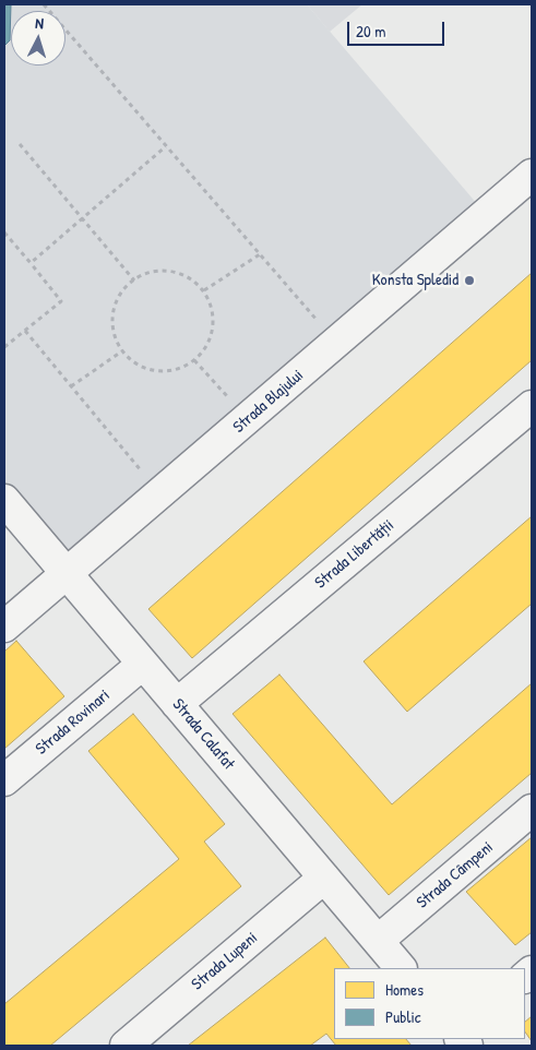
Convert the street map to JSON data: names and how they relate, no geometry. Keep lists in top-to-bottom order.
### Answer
{
  "streets": {
    "street": [
      "Strada Blajului",
      "Strada Libertății",
      "Strada Rovinari",
      "Strada Calafat",
      "Strada Câmpeni",
      "Strada Lupeni"
    ]
  },
  "crossings": [
    ["Strada Blajului", "Strada Calafat"],
    ["Strada Libertății", "Strada Calafat"],
    ["Strada Rovinari", "Strada Calafat"],
    ["Strada Calafat", "Strada Câmpeni"],
    ["Strada Calafat", "Strada Lupeni"]
  ],
  "places": ["Konsta Spledid"],
  "legend": ["Homes", "Public"],
  "scale_bar": "20 m",
  "north": "top"
}
